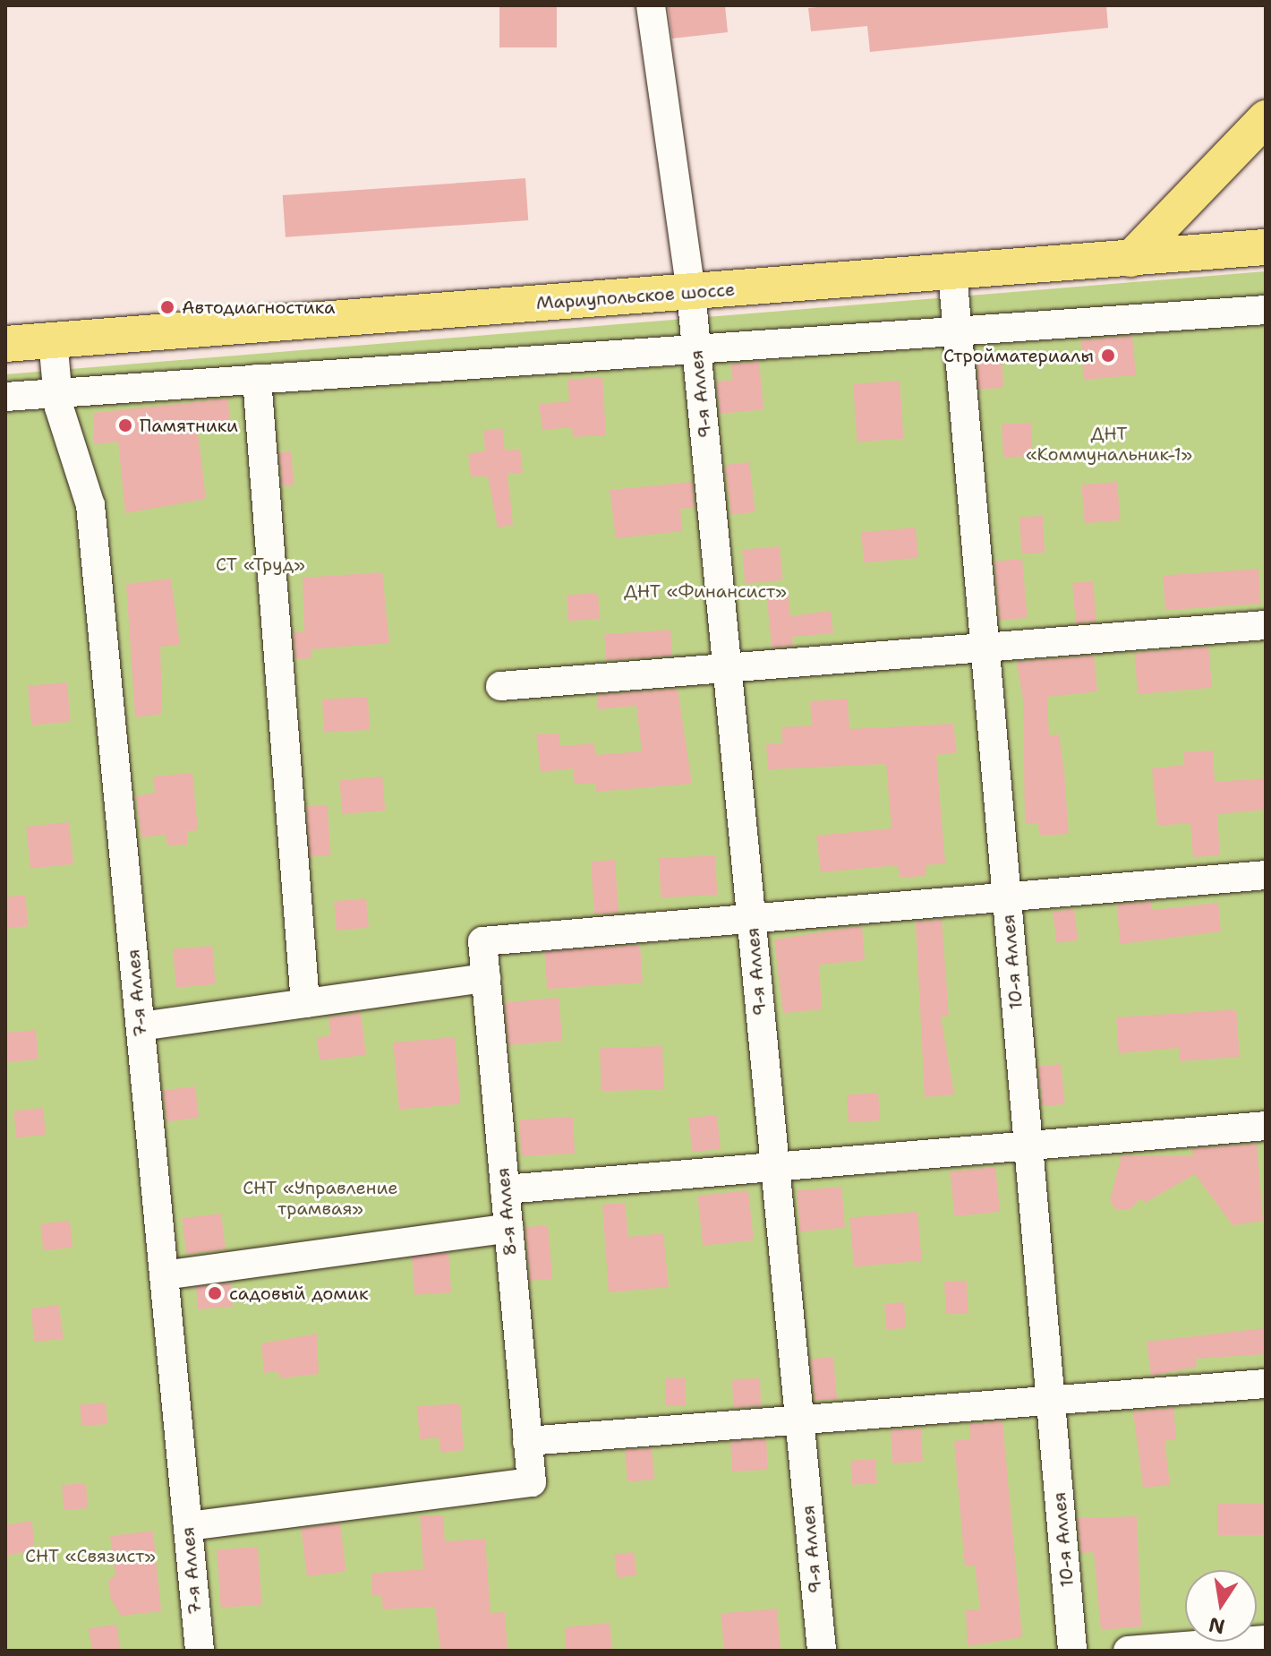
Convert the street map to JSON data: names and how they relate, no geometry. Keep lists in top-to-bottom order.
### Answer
{
  "streets": {
    "main road": ["Мариупольское шоссе"],
    "lane": [
      "9-я Аллея",
      "10-я Аллея",
      "7-я Аллея",
      "8-я Аллея"
    ]
  },
  "crossings": [
    ["Мариупольское шоссе", "9-я Аллея"],
    ["Мариупольское шоссе", "10-я Аллея"],
    ["Мариупольское шоссе", "7-я Аллея"],
    ["9-я Аллея", "8-я Аллея"],
    ["7-я Аллея", "8-я Аллея"]
  ],
  "parks": [
    "ДНТ «Коммунальник-1»",
    "СТ «Труд»",
    "ДНТ «Финансист»",
    "СНТ «Управление трамвая»",
    "СНТ «Связист»"
  ],
  "places": [
    "Автодиагностика",
    "Стройматериалы",
    "Памятники",
    "садовый домик"
  ],
  "north": "bottom"
}
